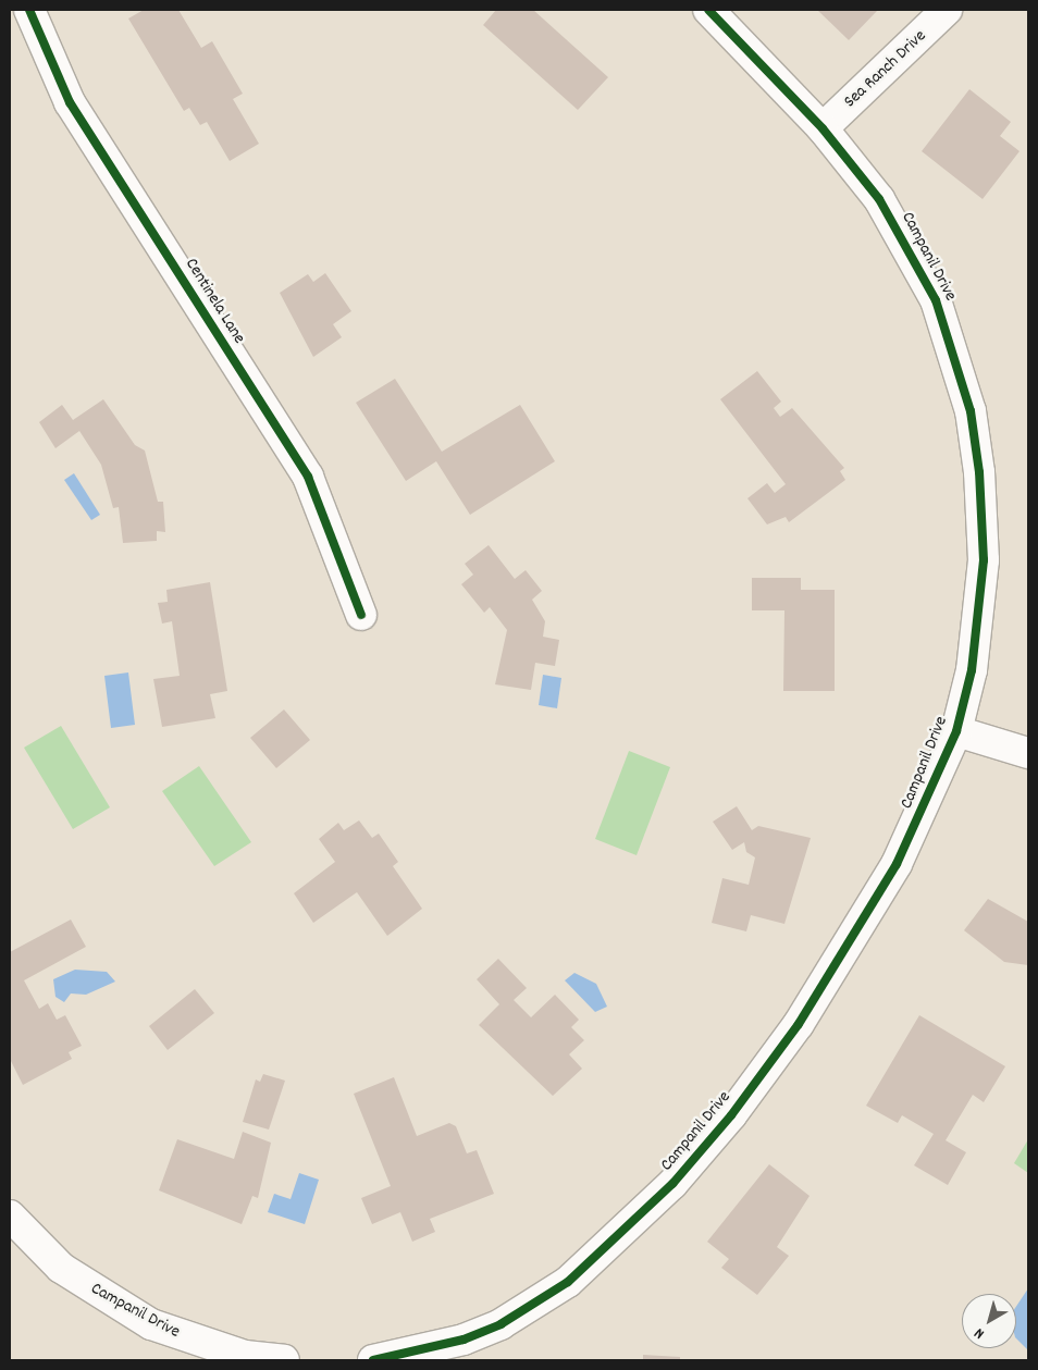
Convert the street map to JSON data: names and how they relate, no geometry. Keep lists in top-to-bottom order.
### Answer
{
  "streets": {
    "street": ["Sea Ranch Drive", "Campanil Drive", "Centinela Lane"]
  },
  "crossings": [
    ["Sea Ranch Drive", "Campanil Drive"]
  ],
  "north": "bottom left"
}
